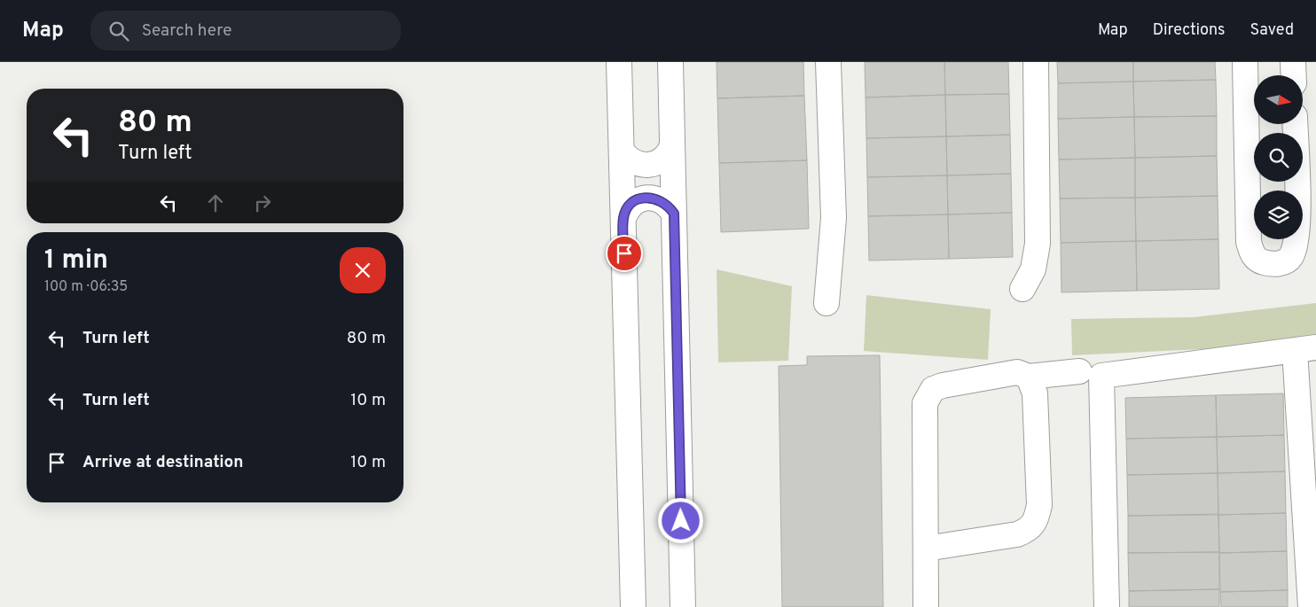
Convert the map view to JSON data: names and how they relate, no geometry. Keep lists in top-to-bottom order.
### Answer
{
  "north": "right",
  "page": {
    "header": "Map",
    "search": "Search here",
    "nav": ["Map", "Directions", "Saved"],
    "turn": ["80 m", "Turn left"],
    "heading": ["1 min", "100 m · 06:35"],
    "list": [
      {
        "name": "Turn left",
        "value": "80 m"
      },
      {
        "name": "Turn left",
        "value": "10 m"
      },
      {
        "name": "Arrive at destination",
        "value": "10 m"
      }
    ]
  }
}
